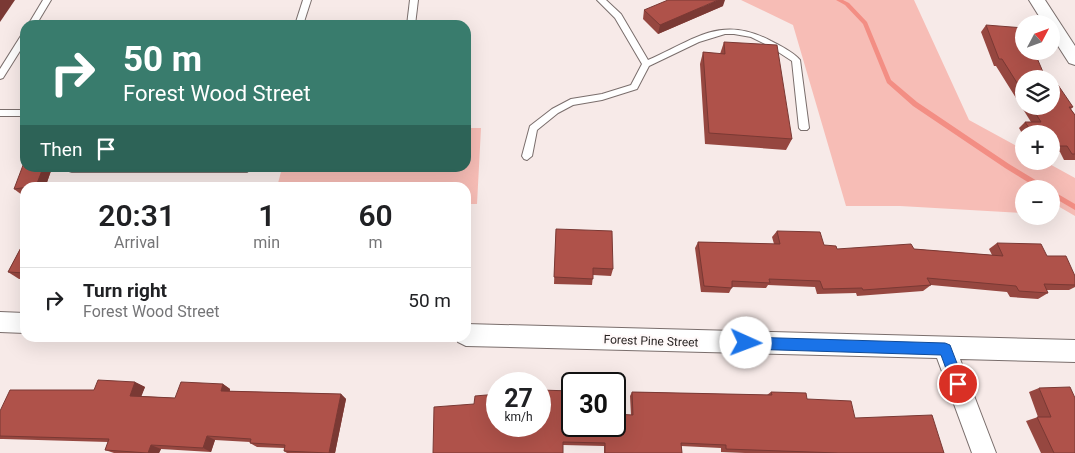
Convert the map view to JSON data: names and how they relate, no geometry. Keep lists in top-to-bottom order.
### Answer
{
  "streets": {
    "street": ["Forest Pine Street"]
  },
  "north": "top right",
  "page": {
    "map_buttons": ["+", "−"],
    "turn": ["50 m", "Forest Wood Street"],
    "then": "Then",
    "eta": [
      "20:31",
      "Arrival",
      "1",
      "min",
      "60",
      "m"
    ],
    "list": [
      {
        "name": "Turn right",
        "note": "Forest Wood Street",
        "value": "50 m"
      }
    ],
    "speed": "27 km/h",
    "limit": "30"
  }
}
